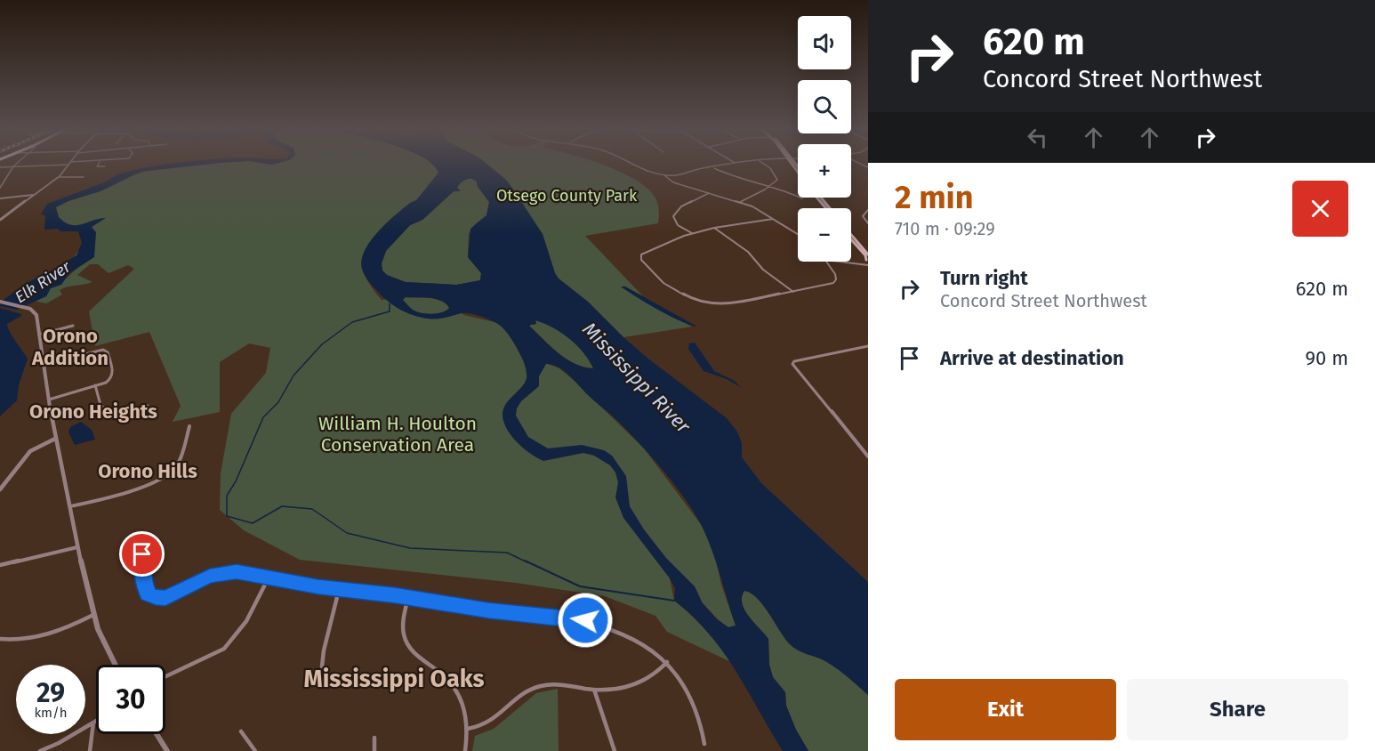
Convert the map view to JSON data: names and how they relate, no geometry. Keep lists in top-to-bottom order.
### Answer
{
  "districts": [
    "Orono Addition",
    "Orono Heights",
    "Orono Hills",
    "Mississippi Oaks"
  ],
  "water": ["Elk River", "Mississippi River"],
  "parks": ["Otsego County Park", "William H. Houlton Conservation Area"],
  "page": {
    "turn": ["620 m", "Concord Street Northwest"],
    "map_buttons": ["+", "−"],
    "heading": ["2 min", "710 m · 09:29"],
    "list": [
      {
        "name": "Turn right",
        "note": "Concord Street Northwest",
        "value": "620 m"
      },
      {
        "name": "Arrive at destination",
        "value": "90 m"
      }
    ],
    "speed": "29 km/h",
    "limit": "30",
    "buttons": ["Exit", "Share"]
  }
}
